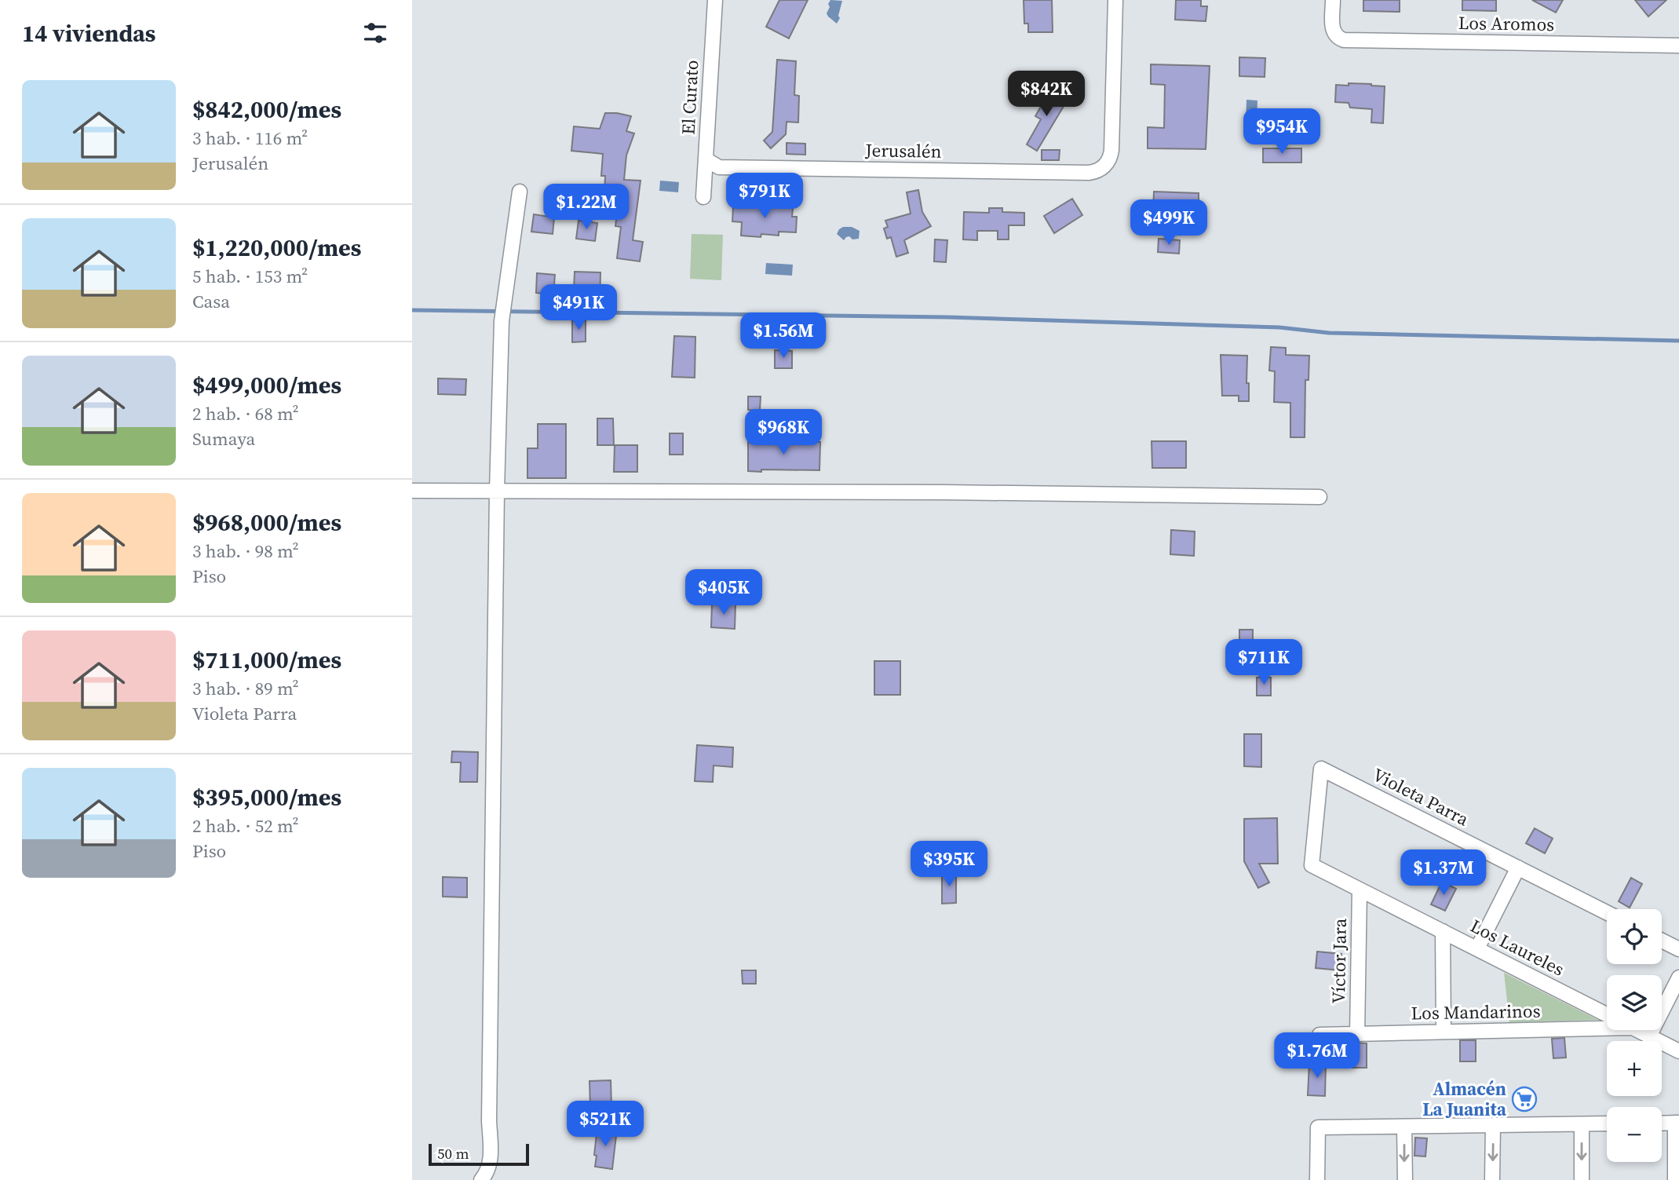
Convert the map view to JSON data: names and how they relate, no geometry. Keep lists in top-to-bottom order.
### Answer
{
  "streets": {
    "street": [
      "Los Aromos",
      "El Curato",
      "Jerusalén",
      "Violeta Parra",
      "Los Laureles",
      "Víctor Jara",
      "Los Mandarinos"
    ]
  },
  "crossings": [
    ["El Curato", "Jerusalén"],
    ["Violeta Parra", "Los Laureles"],
    ["Los Laureles", "Víctor Jara"],
    ["Víctor Jara", "Los Mandarinos"]
  ],
  "places": {
    "supermarket": ["Almacén La Juanita"]
  },
  "scale_bar": "50 m",
  "page": {
    "heading": "14 viviendas",
    "list": [
      {
        "name": "$842,000/mes",
        "note": "3 hab. · 116 m² · Jerusalén"
      },
      {
        "name": "$1,220,000/mes",
        "note": "5 hab. · 153 m² · Casa"
      },
      {
        "name": "$499,000/mes",
        "note": "2 hab. · 68 m² · Sumaya"
      },
      {
        "name": "$968,000/mes",
        "note": "3 hab. · 98 m² · Piso"
      },
      {
        "name": "$711,000/mes",
        "note": "3 hab. · 89 m² · Violeta Parra"
      },
      {
        "name": "$395,000/mes",
        "note": "2 hab. · 52 m² · Piso"
      }
    ],
    "price": [
      "$842K",
      "$954K",
      "$791K",
      "$1.22M",
      "$499K",
      "$491K",
      "$1.56M",
      "$968K",
      "$405K",
      "$711K",
      "$395K",
      "$1.37M",
      "$1.76M",
      "$521K"
    ],
    "map_buttons": ["+", "−"],
    "scale": "50 m"
  }
}
